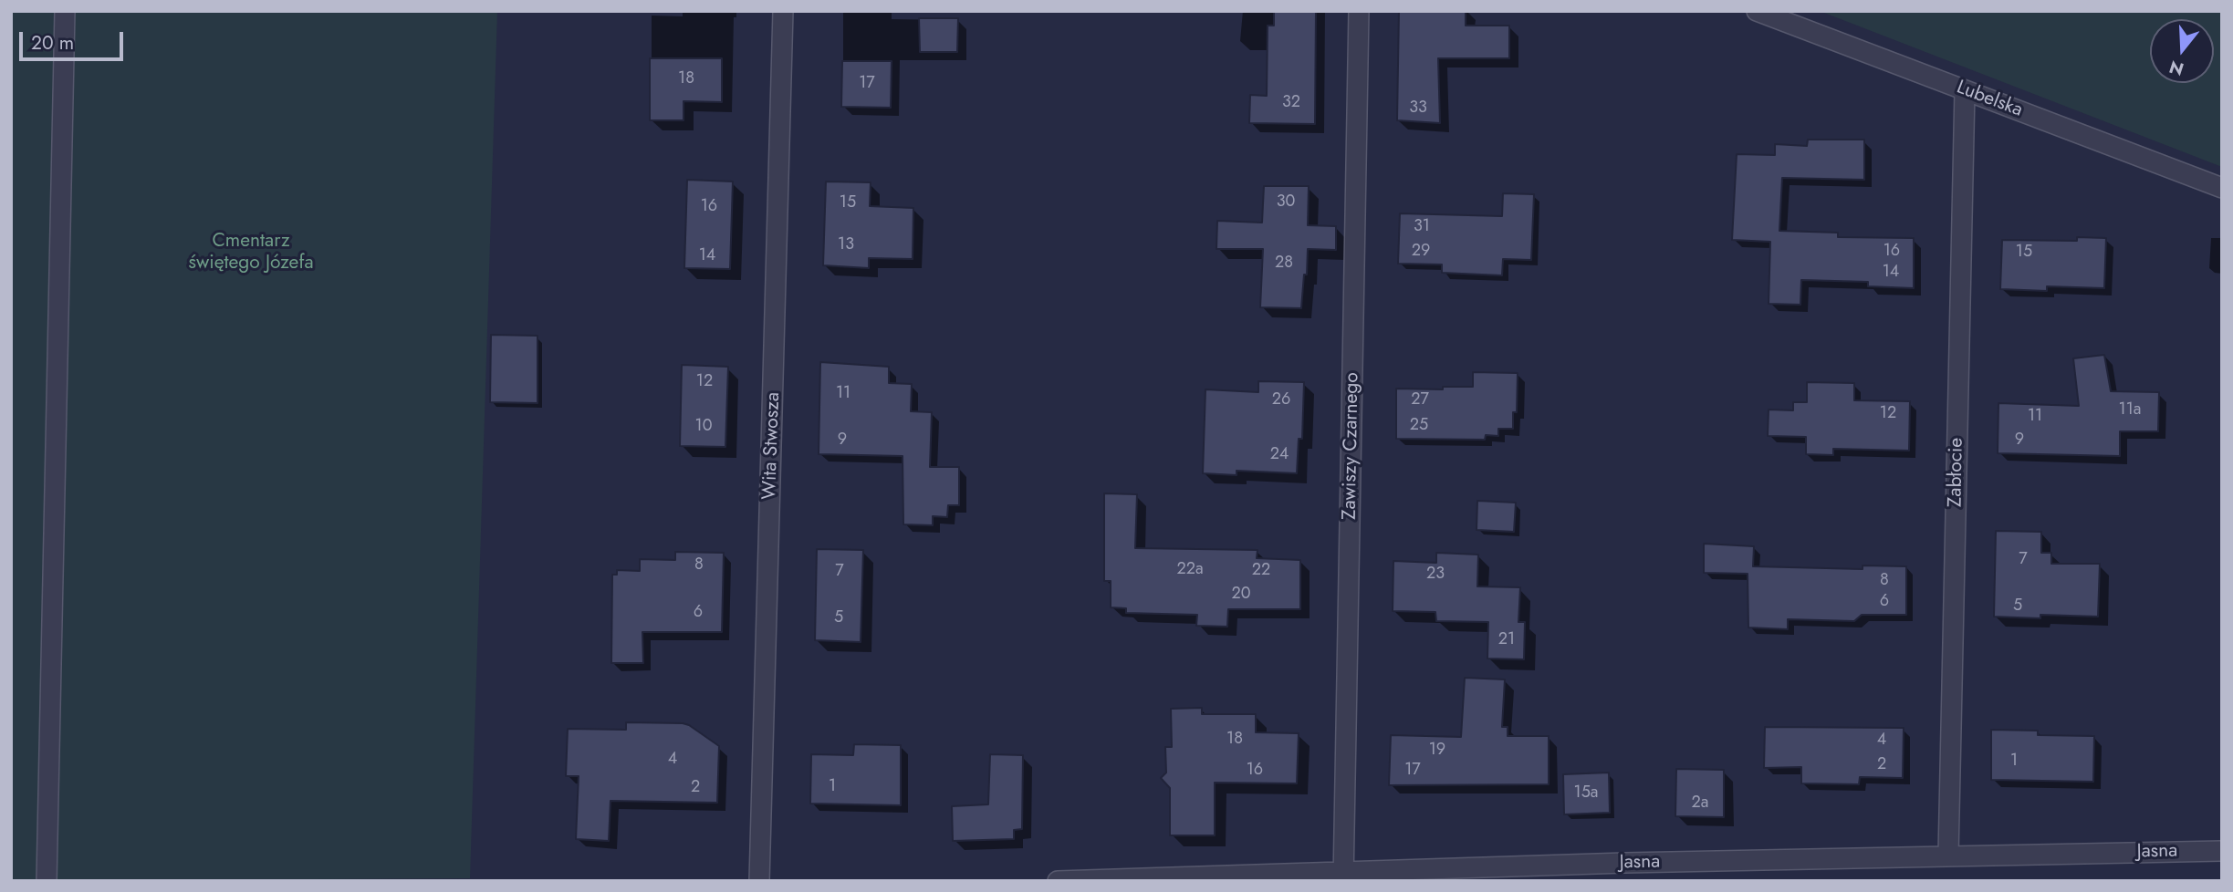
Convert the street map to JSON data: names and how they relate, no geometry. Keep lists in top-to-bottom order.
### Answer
{
  "streets": {
    "street": [
      "Lubelska",
      "Wita Stwosza",
      "Zawiszy Czarnego",
      "Zabłocie",
      "Jasna"
    ]
  },
  "crossings": [
    ["Lubelska", "Zabłocie"],
    ["Zawiszy Czarnego", "Jasna"],
    ["Zabłocie", "Jasna"]
  ],
  "parks": ["Cmentarz świętego Józefa"],
  "house_numbers": [
    "18",
    "17",
    "32",
    "33",
    "30",
    "15",
    "16",
    "31",
    "13",
    "29",
    "16",
    "15",
    "14",
    "28",
    "14",
    "12",
    "11",
    "26",
    "27",
    "11a",
    "12",
    "11",
    "25",
    "10",
    "9",
    "9",
    "24",
    "7",
    "8",
    "22a",
    "22",
    "7",
    "23",
    "8",
    "20",
    "6",
    "5",
    "6",
    "5",
    "21",
    "18",
    "4",
    "19",
    "4",
    "1",
    "2",
    "16",
    "17",
    "1",
    "2",
    "15a",
    "2a"
  ],
  "scale_bar": "20 m",
  "north": "bottom"
}
